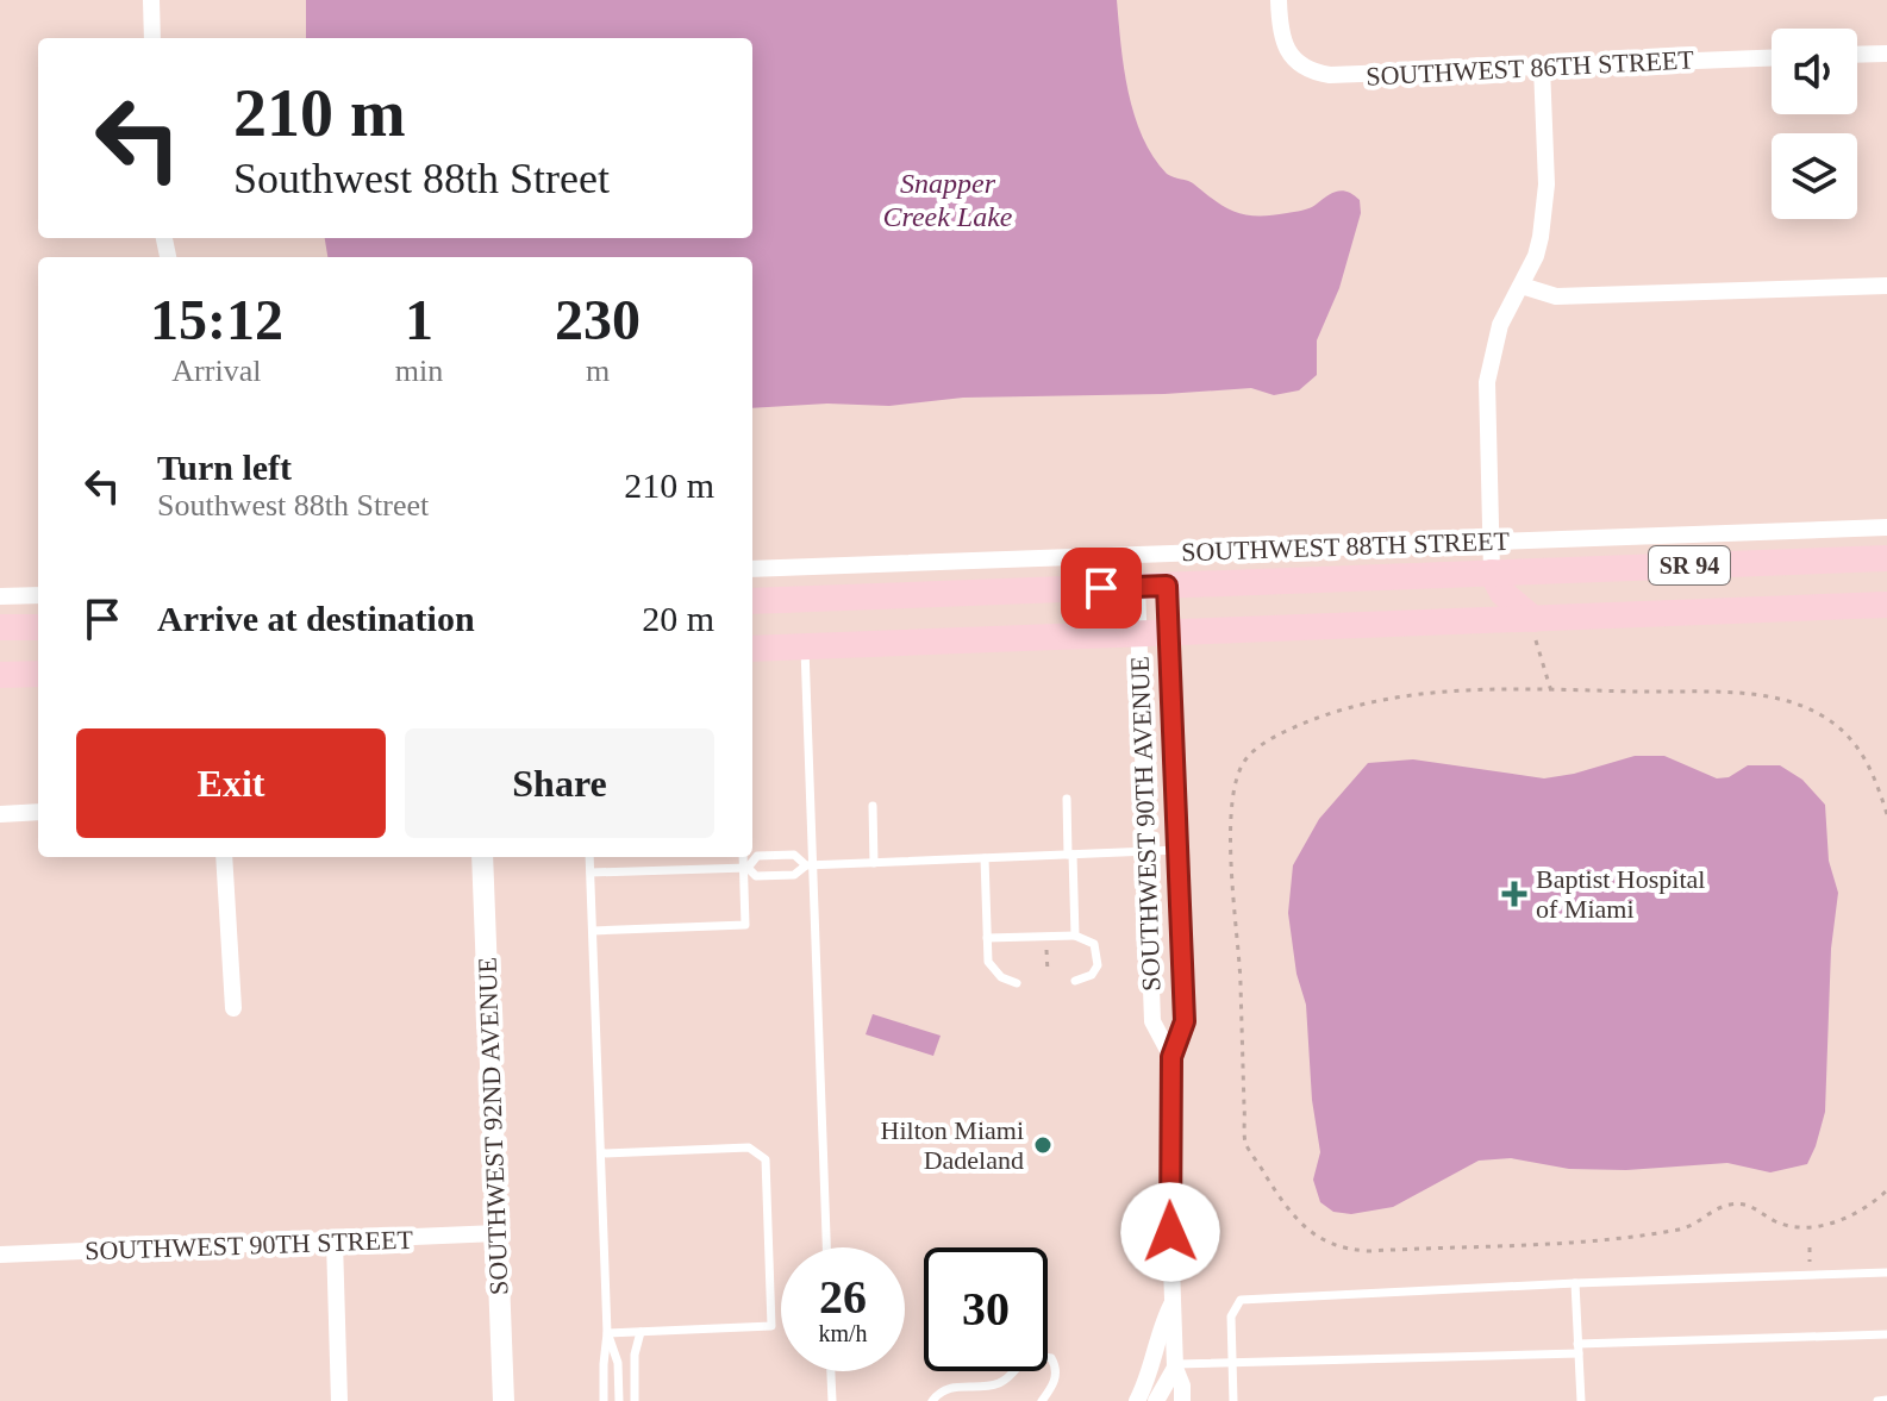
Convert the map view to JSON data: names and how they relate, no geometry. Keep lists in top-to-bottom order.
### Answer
{
  "streets": {
    "main road": ["SOUTHWEST 88TH STREET", "SR 94"],
    "street": [
      "SOUTHWEST 86TH STREET",
      "SOUTHWEST 90TH AVENUE",
      "SOUTHWEST 92ND AVENUE",
      "SOUTHWEST 90TH STREET"
    ]
  },
  "crossings": [
    ["SOUTHWEST 88TH STREET", "SOUTHWEST 90TH AVENUE"],
    ["SR 94", "SOUTHWEST 90TH AVENUE"],
    ["SOUTHWEST 92ND AVENUE", "SOUTHWEST 90TH STREET"]
  ],
  "water": ["Snapper Creek Lake"],
  "places": {
    "health": ["Baptist Hospital of Miami"],
    "other": ["Hilton Miami Dadeland"]
  },
  "page": {
    "turn": ["210 m", "Southwest 88th Street"],
    "eta": [
      "15:12",
      "Arrival",
      "1",
      "min",
      "230",
      "m"
    ],
    "list": [
      {
        "name": "Turn left",
        "note": "Southwest 88th Street",
        "value": "210 m"
      },
      {
        "name": "Arrive at destination",
        "value": "20 m"
      }
    ],
    "buttons": ["Exit", "Share"],
    "speed": "26 km/h",
    "limit": "30"
  }
}
